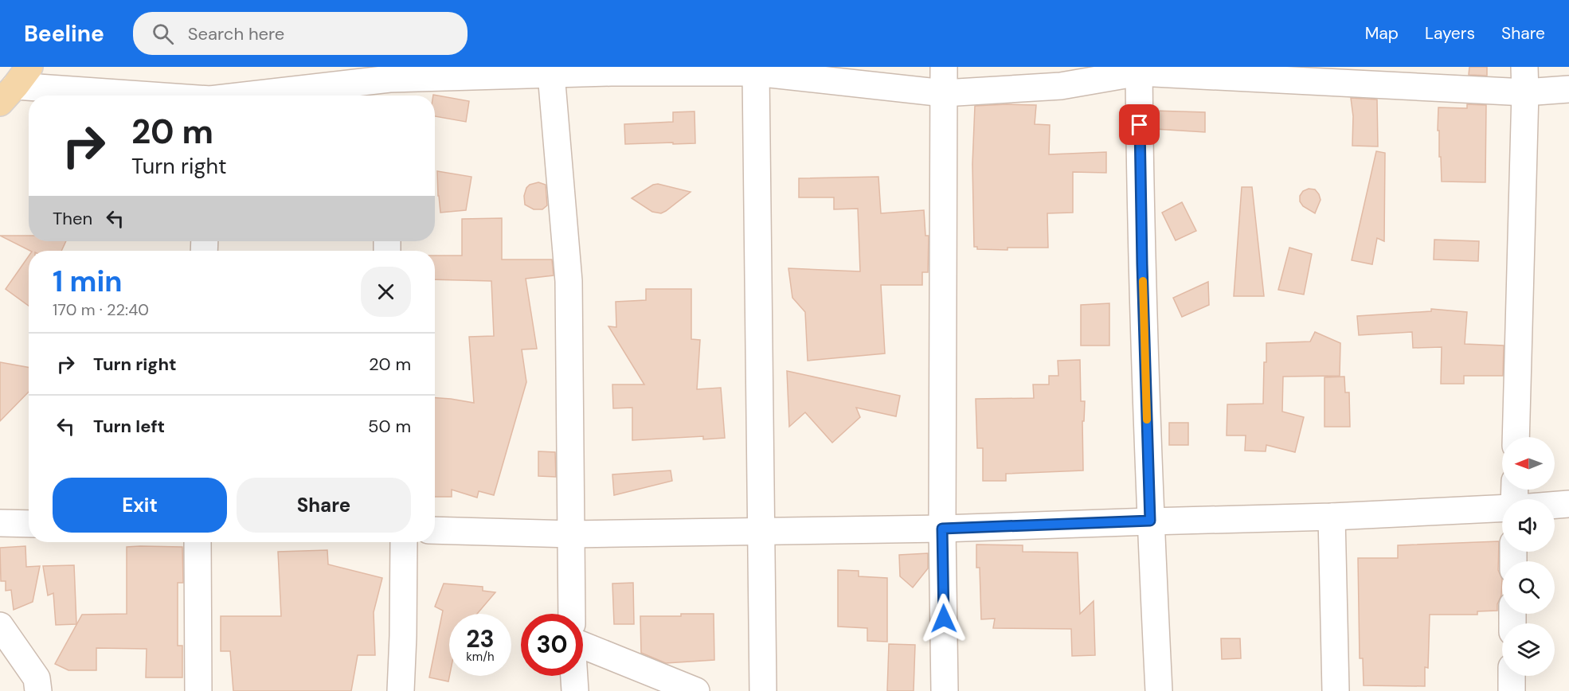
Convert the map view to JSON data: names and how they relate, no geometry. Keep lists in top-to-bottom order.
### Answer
{
  "north": "left",
  "page": {
    "header": "Beeline",
    "search": "Search here",
    "nav": ["Map", "Layers", "Share"],
    "turn": ["20 m", "Turn right"],
    "then": "Then",
    "heading": ["1 min", "170 m · 22:40"],
    "list": [
      {
        "name": "Turn right",
        "value": "20 m"
      },
      {
        "name": "Turn left",
        "value": "50 m"
      }
    ],
    "buttons": ["Exit", "Share"],
    "speed": "23 km/h",
    "limit": "30"
  }
}
